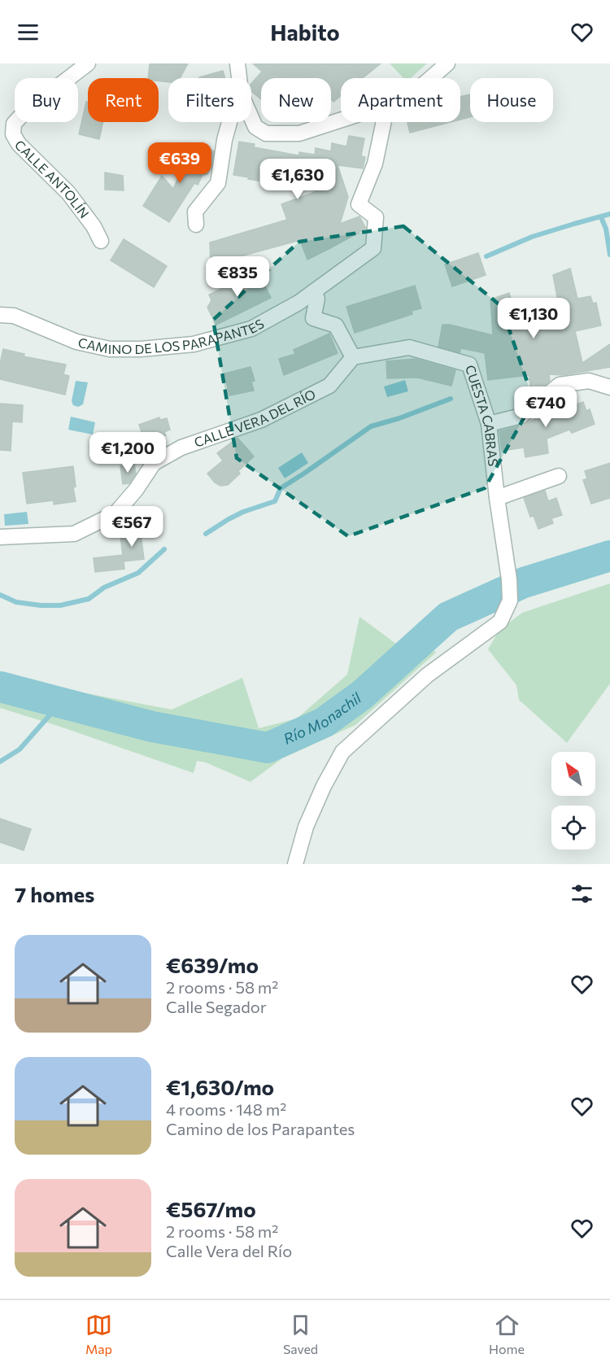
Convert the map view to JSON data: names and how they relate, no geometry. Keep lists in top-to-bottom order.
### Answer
{
  "streets": {
    "street": [
      "CALLE ANTOLÍN",
      "CAMINO DE LOS PARAPANTES",
      "CALLE VERA DEL RÍO",
      "CUESTA CABRAS"
    ]
  },
  "crossings": [
    ["CALLE VERA DEL RÍO", "CUESTA CABRAS"]
  ],
  "water": ["Río Monachil"],
  "north": "top left",
  "page": {
    "header": "Habito",
    "chip": [
      "Buy",
      "Rent",
      "Filters",
      "New",
      "Apartment",
      "House"
    ],
    "price": [
      "€639",
      "€1,630",
      "€835",
      "€1,130",
      "€740",
      "€1,200",
      "€567"
    ],
    "heading": "7 homes",
    "list": [
      {
        "name": "€639/mo",
        "note": "2 rooms · 58 m² · Calle Segador"
      },
      {
        "name": "€1,630/mo",
        "note": "4 rooms · 148 m² · Camino de los Parapantes"
      },
      {
        "name": "€567/mo",
        "note": "2 rooms · 58 m² · Calle Vera del Río"
      }
    ],
    "tabs": ["Map", "Saved", "Home"]
  }
}
